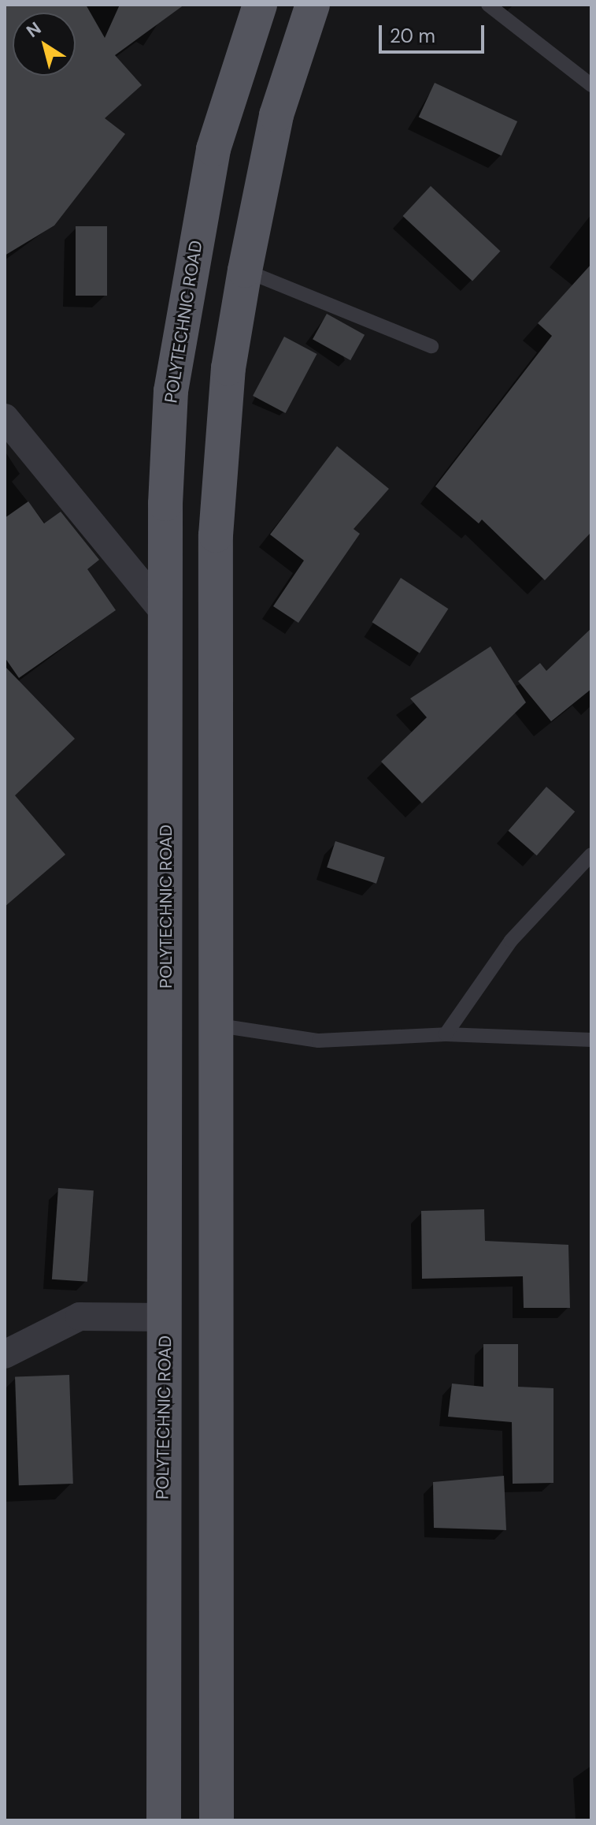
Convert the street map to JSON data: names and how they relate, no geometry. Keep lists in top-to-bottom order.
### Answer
{
  "streets": {
    "main road": ["POLYTECHNIC ROAD"]
  },
  "scale_bar": "20 m",
  "north": "top left"
}
